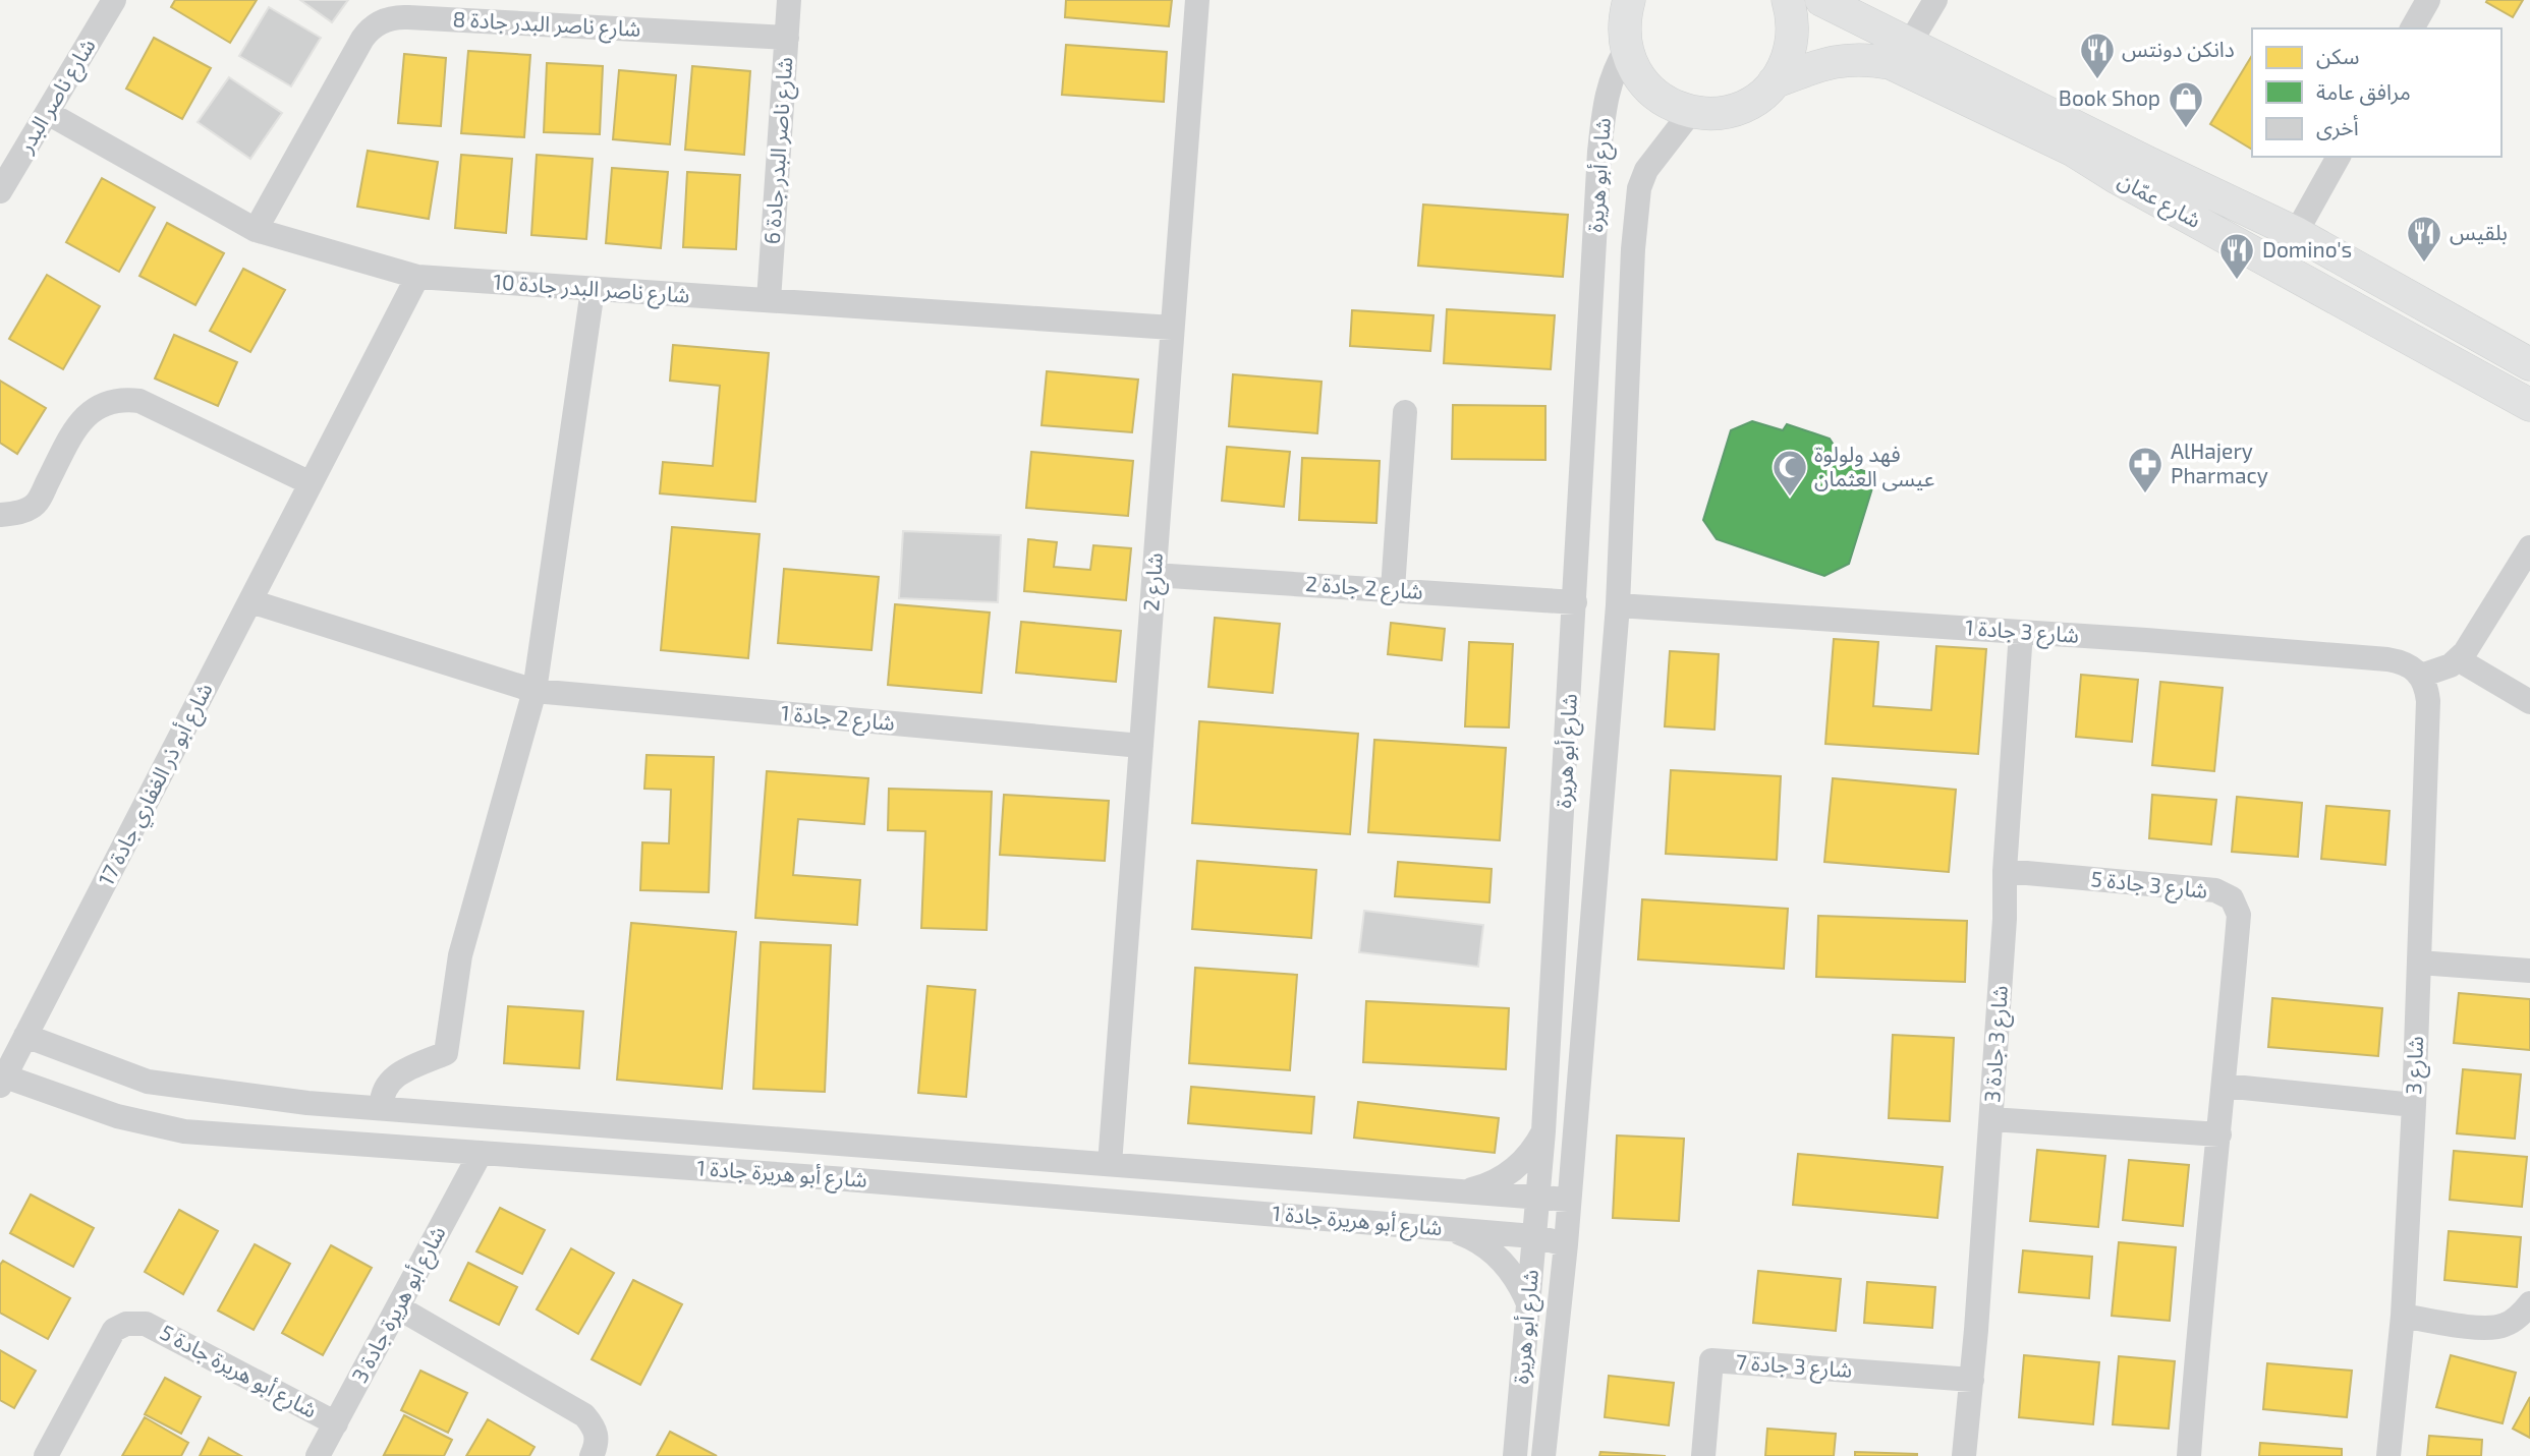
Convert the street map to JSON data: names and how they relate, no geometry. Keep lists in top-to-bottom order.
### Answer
{
  "streets": {
    "main road": ["شارع عمّان"],
    "street": [
      "شارع ناصر البدر جادة 8",
      "شارع ناصر البدر",
      "شارع ناصر البدر جادة 6",
      "شارع أبو هريرة",
      "شارع ناصر البدر جادة 10",
      "شارع 2",
      "شارع 2 جادة 2",
      "شارع 3 جادة 1",
      "شارع 2 جادة 1",
      "شارع أبو ذر الغفاري جادة 17",
      "شارع 3 جادة 5",
      "شارع 3 جادة 3",
      "شارع 3",
      "شارع أبو هريرة جادة 1",
      "شارع أبو هريرة جادة 3",
      "شارع 3 جادة 7",
      "شارع أبو هريرة جادة 5"
    ]
  },
  "crossings": [
    ["شارع ناصر البدر جادة 8", "شارع ناصر البدر جادة 6"],
    ["شارع ناصر البدر جادة 8", "شارع ناصر البدر جادة 10"],
    ["شارع ناصر البدر", "شارع ناصر البدر جادة 10"],
    ["شارع ناصر البدر جادة 6", "شارع ناصر البدر جادة 10"],
    ["شارع أبو هريرة", "شارع 2 جادة 2"],
    ["شارع أبو هريرة", "شارع 3 جادة 1"],
    ["شارع أبو هريرة", "شارع أبو هريرة جادة 1"],
    ["شارع ناصر البدر جادة 10", "شارع 2"],
    ["شارع ناصر البدر جادة 10", "شارع أبو ذر الغفاري جادة 17"],
    ["شارع 2", "شارع 2 جادة 2"],
    ["شارع 2", "شارع 2 جادة 1"],
    ["شارع 2", "شارع أبو هريرة جادة 1"],
    ["شارع 3 جادة 1", "شارع 3 جادة 3"],
    ["شارع 3 جادة 1", "شارع 3"],
    ["شارع 2 جادة 1", "شارع أبو ذر الغفاري جادة 17"],
    ["شارع أبو ذر الغفاري جادة 17", "شارع أبو هريرة جادة 1"],
    ["شارع 3 جادة 5", "شارع 3 جادة 3"],
    ["شارع 3 جادة 3", "شارع 3 جادة 7"],
    ["شارع أبو هريرة جادة 1", "شارع أبو هريرة جادة 3"],
    ["شارع أبو هريرة جادة 3", "شارع أبو هريرة جادة 5"]
  ],
  "places": {
    "restaurant": ["دانكن دونتس", "بلقيس", "Domino's"],
    "shop": ["Book Shop"],
    "pharmacy": ["AlHajery Pharmacy"],
    "mosque": ["فهد ولولوة عيسى العثمان"]
  },
  "legend": ["سكن", "مرافق عامة", "أخرى"]
}
